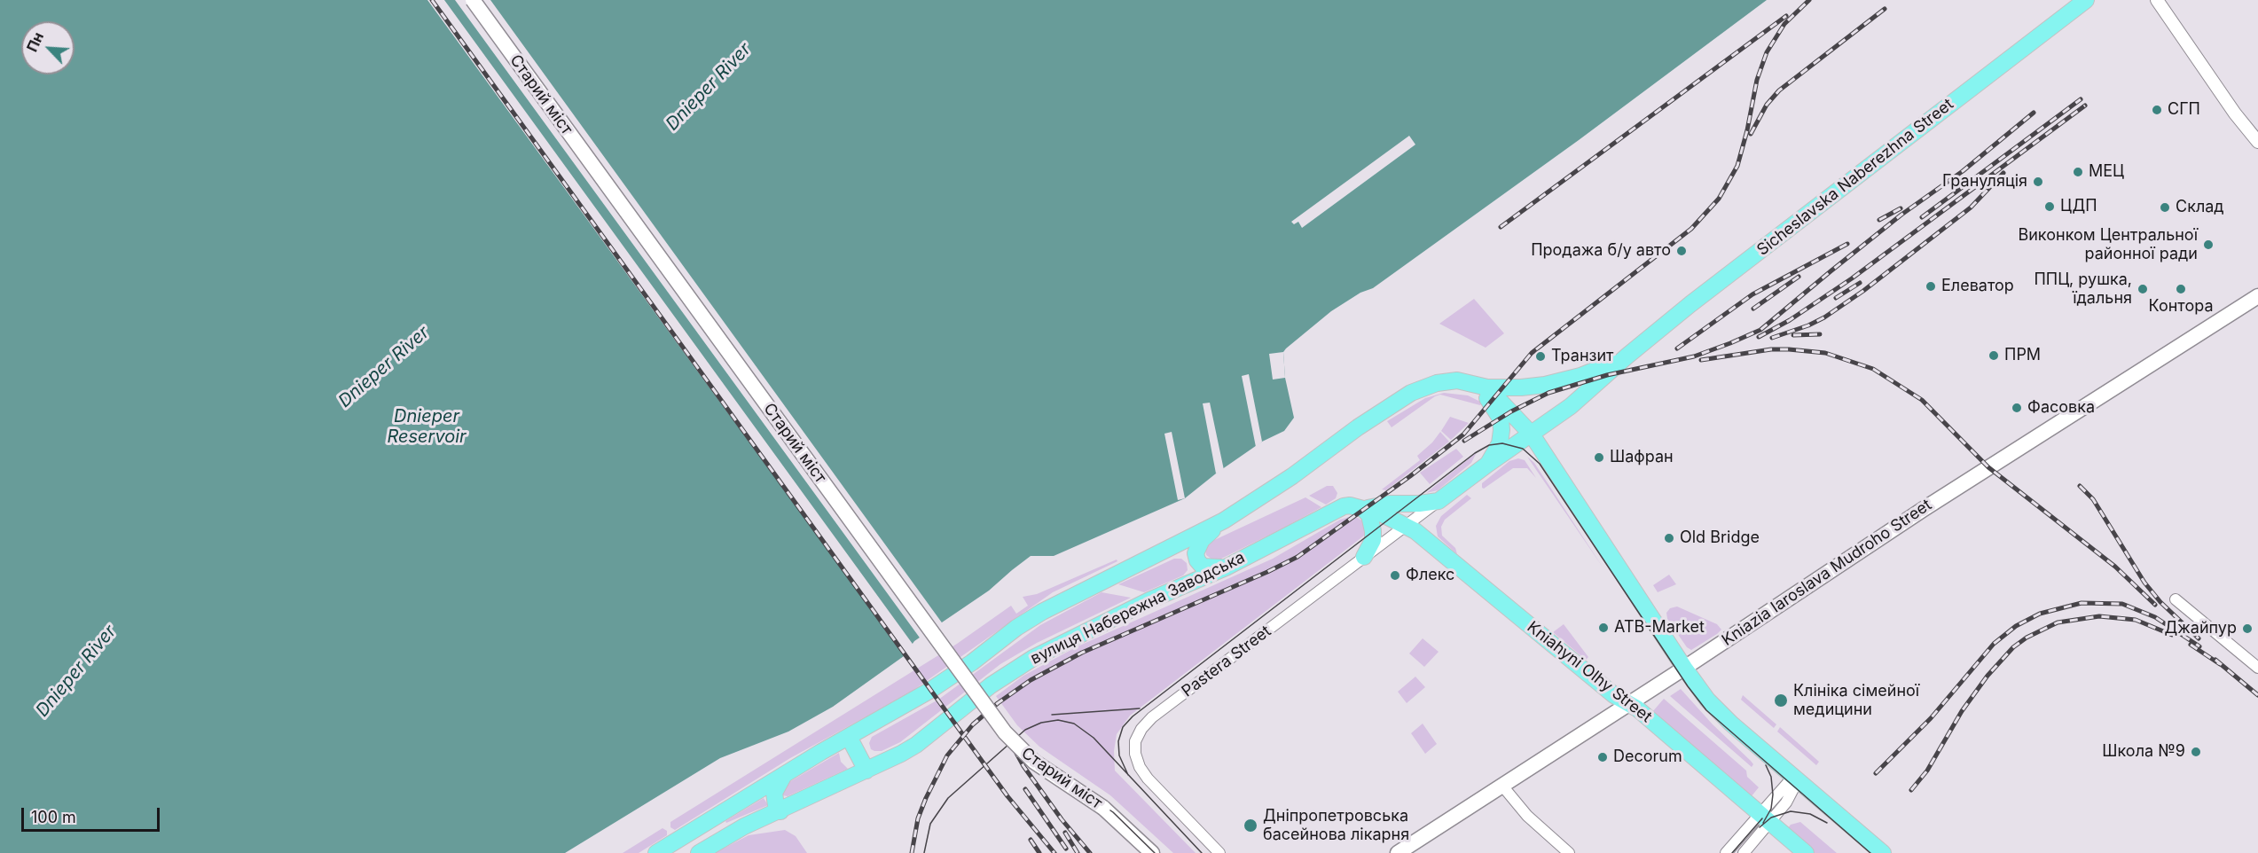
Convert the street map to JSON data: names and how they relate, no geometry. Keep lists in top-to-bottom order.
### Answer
{
  "streets": {
    "main road": [
      "Старий міст",
      "Sicheslavska Naberezhna Street",
      "Kniazia Iaroslava Mudroho Street",
      "вулиця Набережна Заводська",
      "Kniahyni Olhy Street"
    ],
    "street": ["Pastera Street"]
  },
  "crossings": [
    ["Sicheslavska Naberezhna Street", "Pastera Street"],
    ["Kniazia Iaroslava Mudroho Street", "Kniahyni Olhy Street"],
    ["вулиця Набережна Заводська", "Kniahyni Olhy Street"],
    ["Pastera Street", "Kniahyni Olhy Street"]
  ],
  "water": ["Dnieper River", "Dnieper Reservoir"],
  "places": [
    "СГП",
    "МЕЦ",
    "Грануляція",
    "ЦДП",
    "Склад",
    "Виконком Центральної районної ради",
    "Продажа б/у авто",
    "Елеватор",
    "ППЦ, рушка, їдальня",
    "Контора",
    "ПРМ",
    "Транзит",
    "Фасовка",
    "Шафран",
    "Old Bridge",
    "Флекс",
    "ATB-Market",
    "Джайпур",
    "Клініка сімейної медицини",
    "Школа №9",
    "Decorum",
    "Дніпропетровська басейнова лікарня"
  ],
  "scale_bar": "100 m",
  "north": "top left"
}
